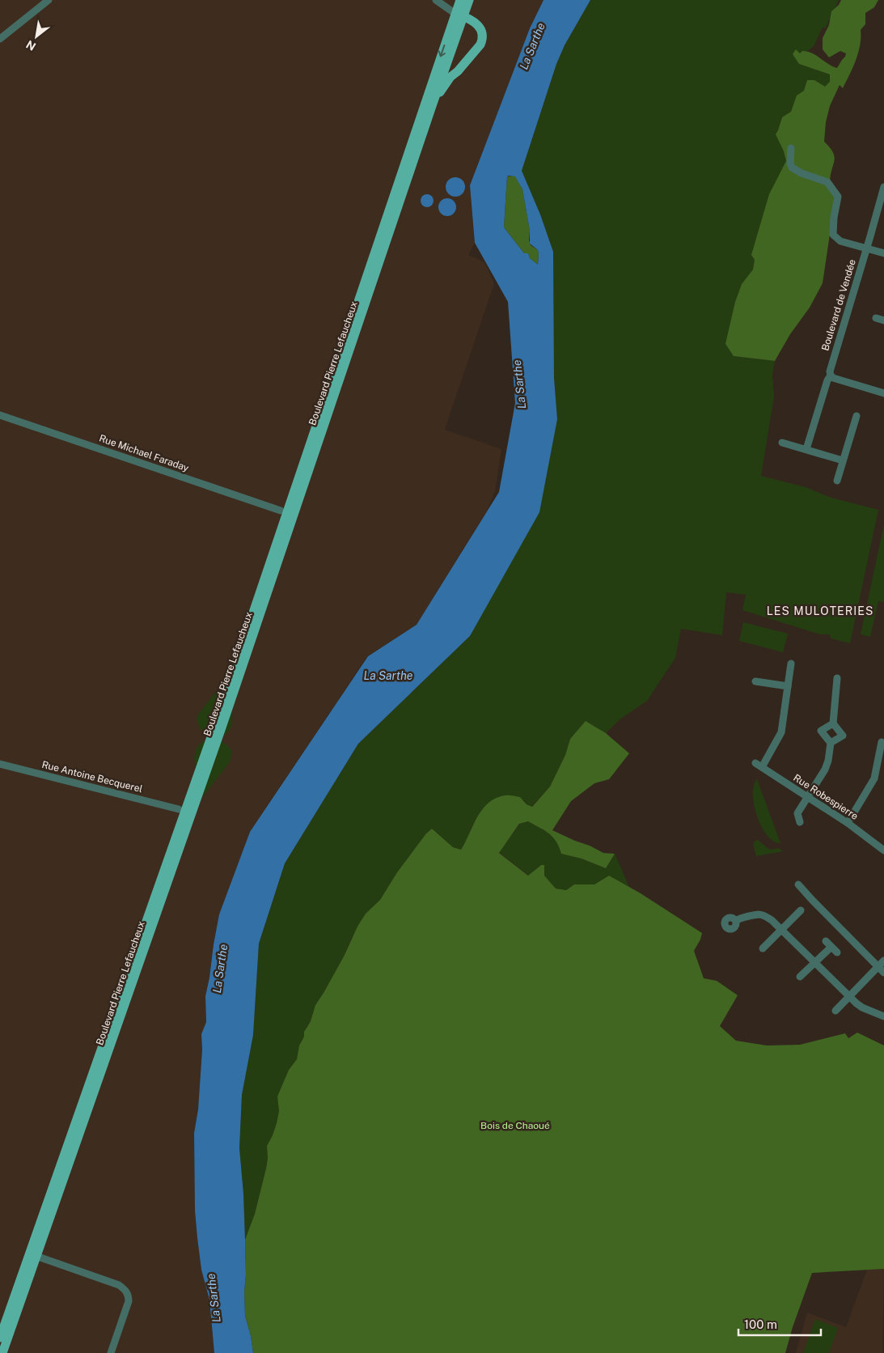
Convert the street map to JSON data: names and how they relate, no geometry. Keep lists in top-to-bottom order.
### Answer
{
  "streets": {
    "main road": ["Boulevard Pierre Lefaucheux"],
    "street": [
      "Boulevard de Vendée",
      "Rue Michael Faraday",
      "Rue Antoine Becquerel",
      "Rue Robespierre"
    ]
  },
  "districts": ["LES MULOTERIES"],
  "water": ["La Sarthe"],
  "parks": ["Bois de Chaoué"],
  "scale_bar": "100 m",
  "north": "bottom left"
}
